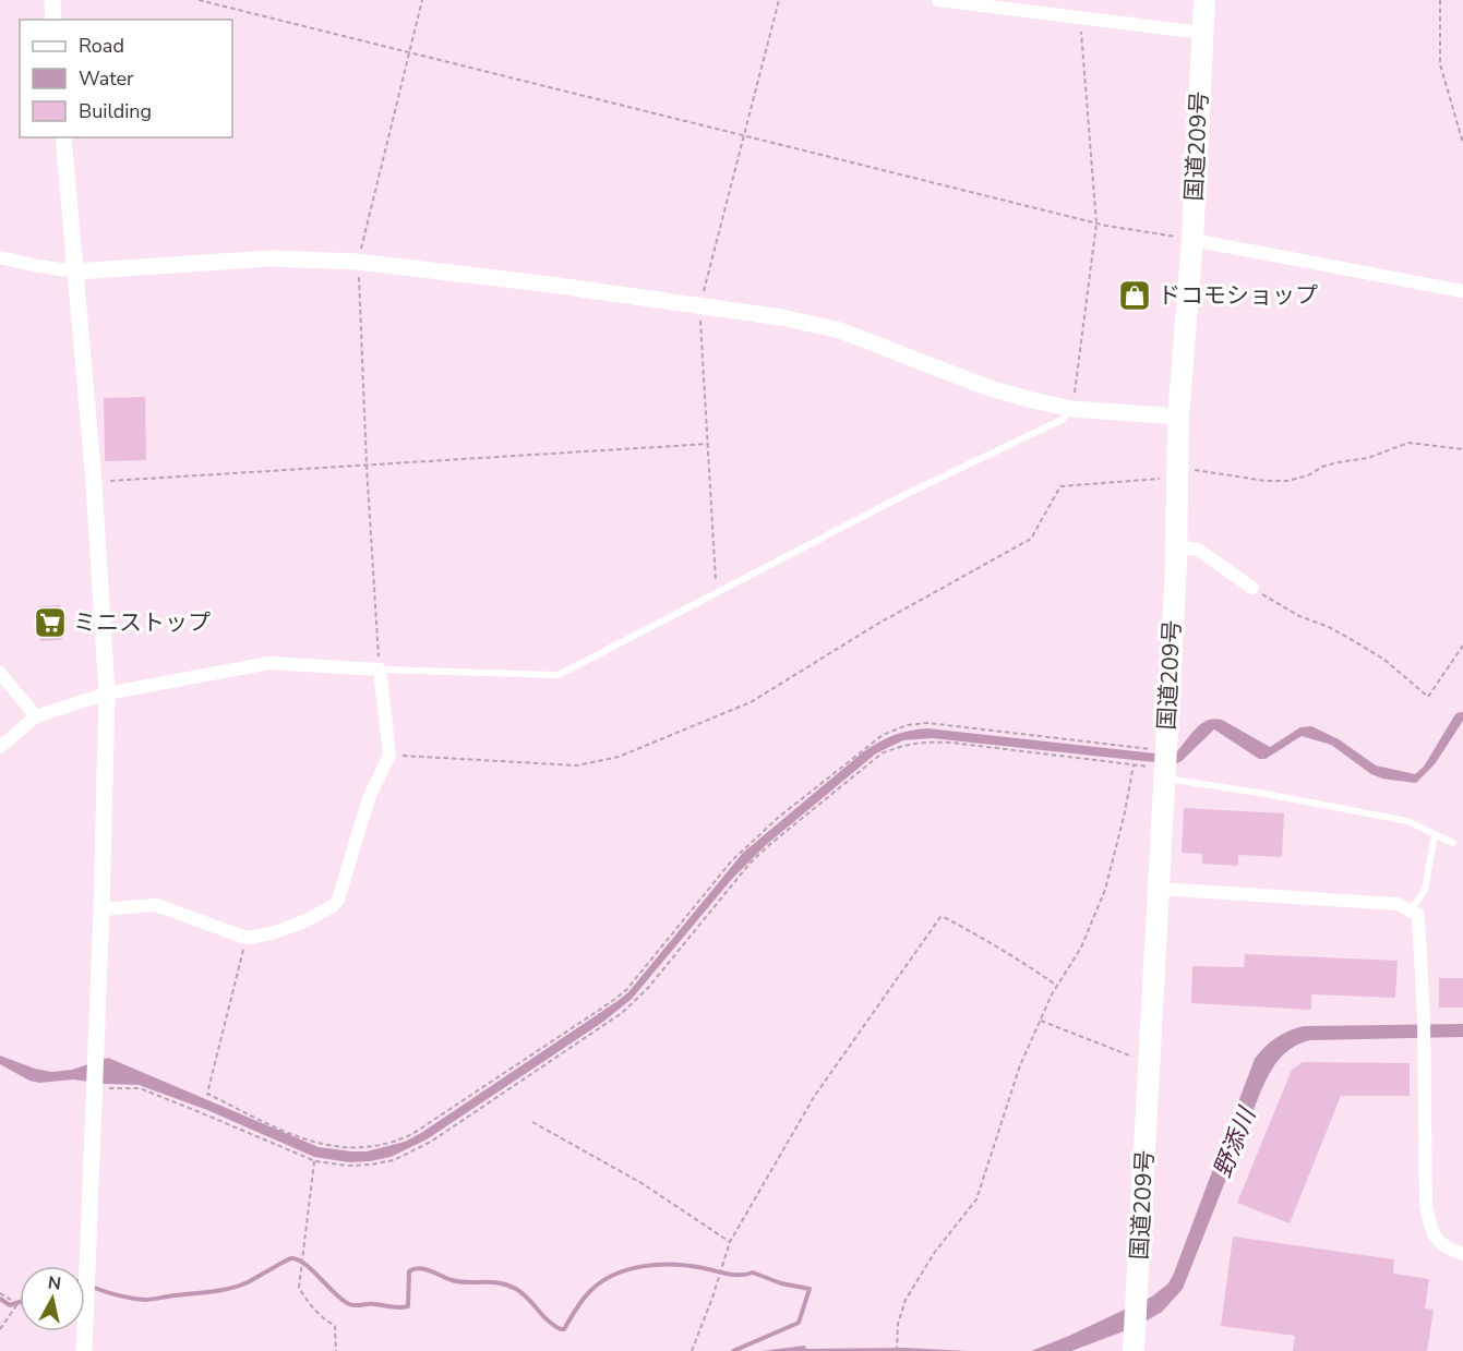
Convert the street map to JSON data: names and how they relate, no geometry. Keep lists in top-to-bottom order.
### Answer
{
  "streets": {
    "highway": ["国道209号"]
  },
  "water": ["野添川"],
  "places": {
    "shop": ["ドコモショップ"],
    "supermarket": ["ミニストップ"]
  },
  "legend": ["Road", "Water", "Building"],
  "north": "top"
}
